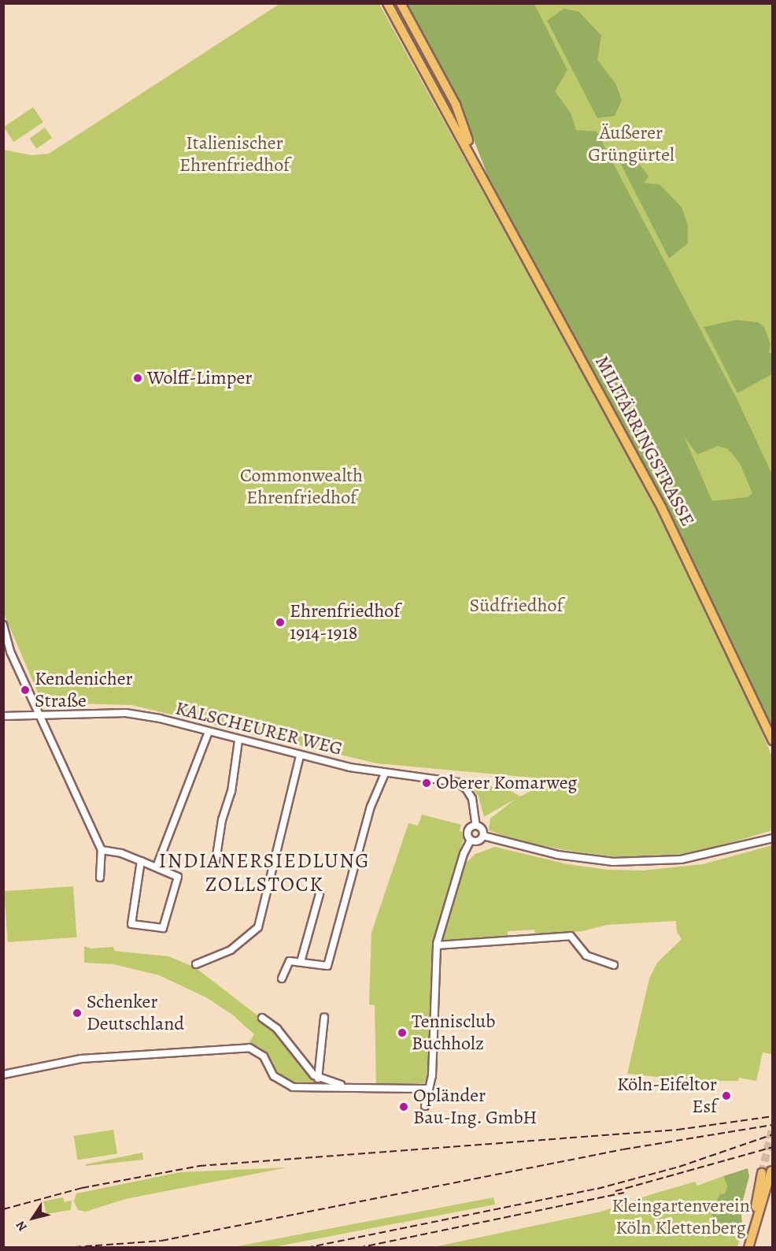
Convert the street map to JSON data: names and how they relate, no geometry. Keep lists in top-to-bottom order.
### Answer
{
  "streets": {
    "main road": ["MILITÄRRINGSTRASSE"],
    "street": ["KALSCHEURER WEG"]
  },
  "districts": ["INDIANERSIEDLUNG ZOLLSTOCK"],
  "parks": [
    "Äußerer Grüngürtel",
    "Italienischer Ehrenfriedhof",
    "Commonwealth Ehrenfriedhof",
    "Südfriedhof",
    "Kleingartenverein Köln Klettenberg"
  ],
  "places": [
    "Wolff-Limper",
    "Ehrenfriedhof 1914-1918",
    "Kendenicher Straße",
    "Oberer Komarweg",
    "Schenker Deutschland",
    "Tennisclub Buchholz",
    "Köln-Eifeltor Esf",
    "Opländer Bau-Ing. GmbH"
  ],
  "north": "bottom left"
}
